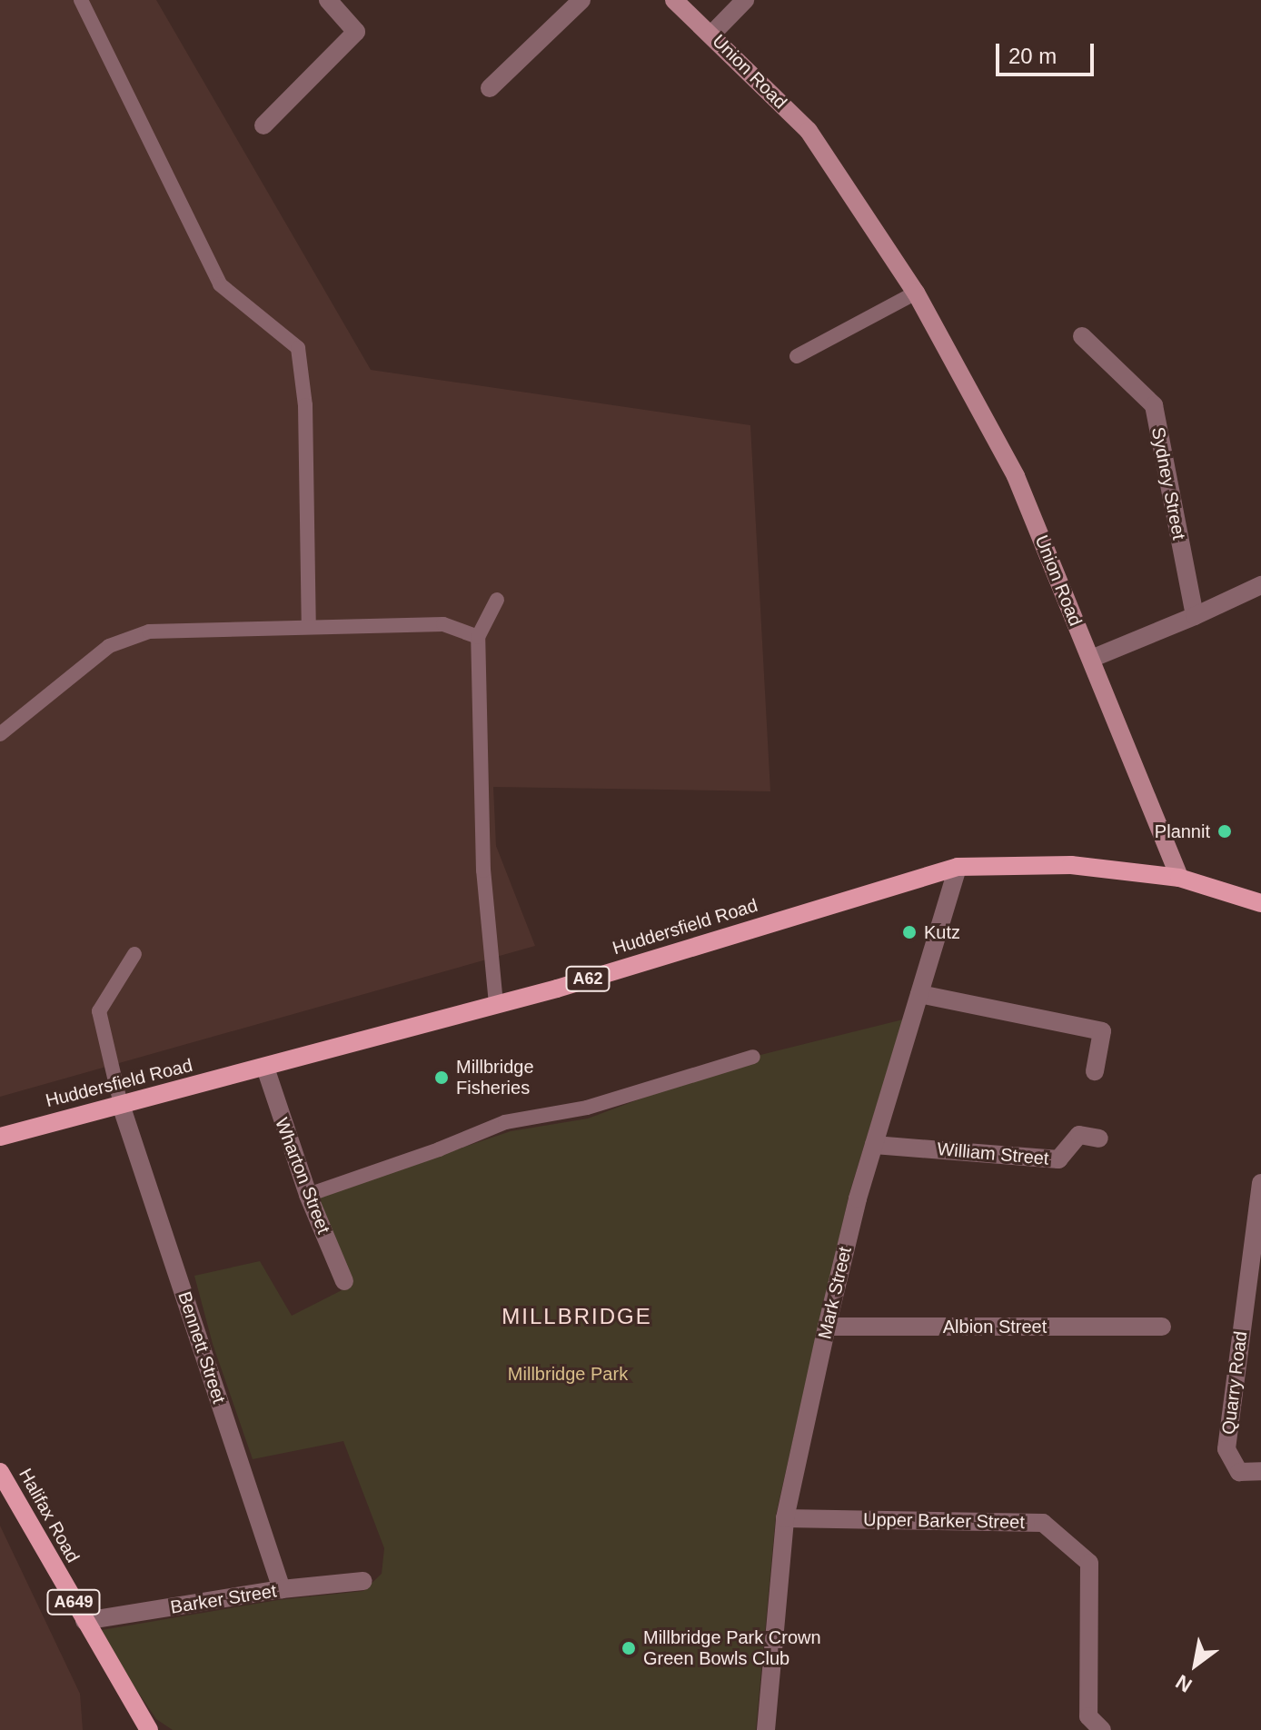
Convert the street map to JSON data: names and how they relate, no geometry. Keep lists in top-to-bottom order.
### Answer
{
  "streets": {
    "main road": [
      "Huddersfield Road",
      "A62",
      "Halifax Road",
      "A649"
    ],
    "street": [
      "Union Road",
      "Sydney Street",
      "William Street",
      "Wharton Street",
      "Mark Street",
      "Albion Street",
      "Bennett Street",
      "Quarry Road",
      "Upper Barker Street",
      "Barker Street"
    ]
  },
  "crossings": [
    ["Union Road", "Huddersfield Road"],
    ["Huddersfield Road", "Wharton Street"],
    ["Huddersfield Road", "Mark Street"],
    ["Huddersfield Road", "Bennett Street"],
    ["William Street", "Mark Street"],
    ["Mark Street", "Albion Street"],
    ["Mark Street", "Upper Barker Street"],
    ["Bennett Street", "Barker Street"],
    ["Halifax Road", "Barker Street"]
  ],
  "districts": ["MILLBRIDGE"],
  "parks": ["Millbridge Park"],
  "places": [
    "Plannit",
    "Kutz",
    "Millbridge Fisheries",
    "Millbridge Park Crown Green Bowls Club"
  ],
  "scale_bar": "20 m",
  "north": "bottom left"
}
